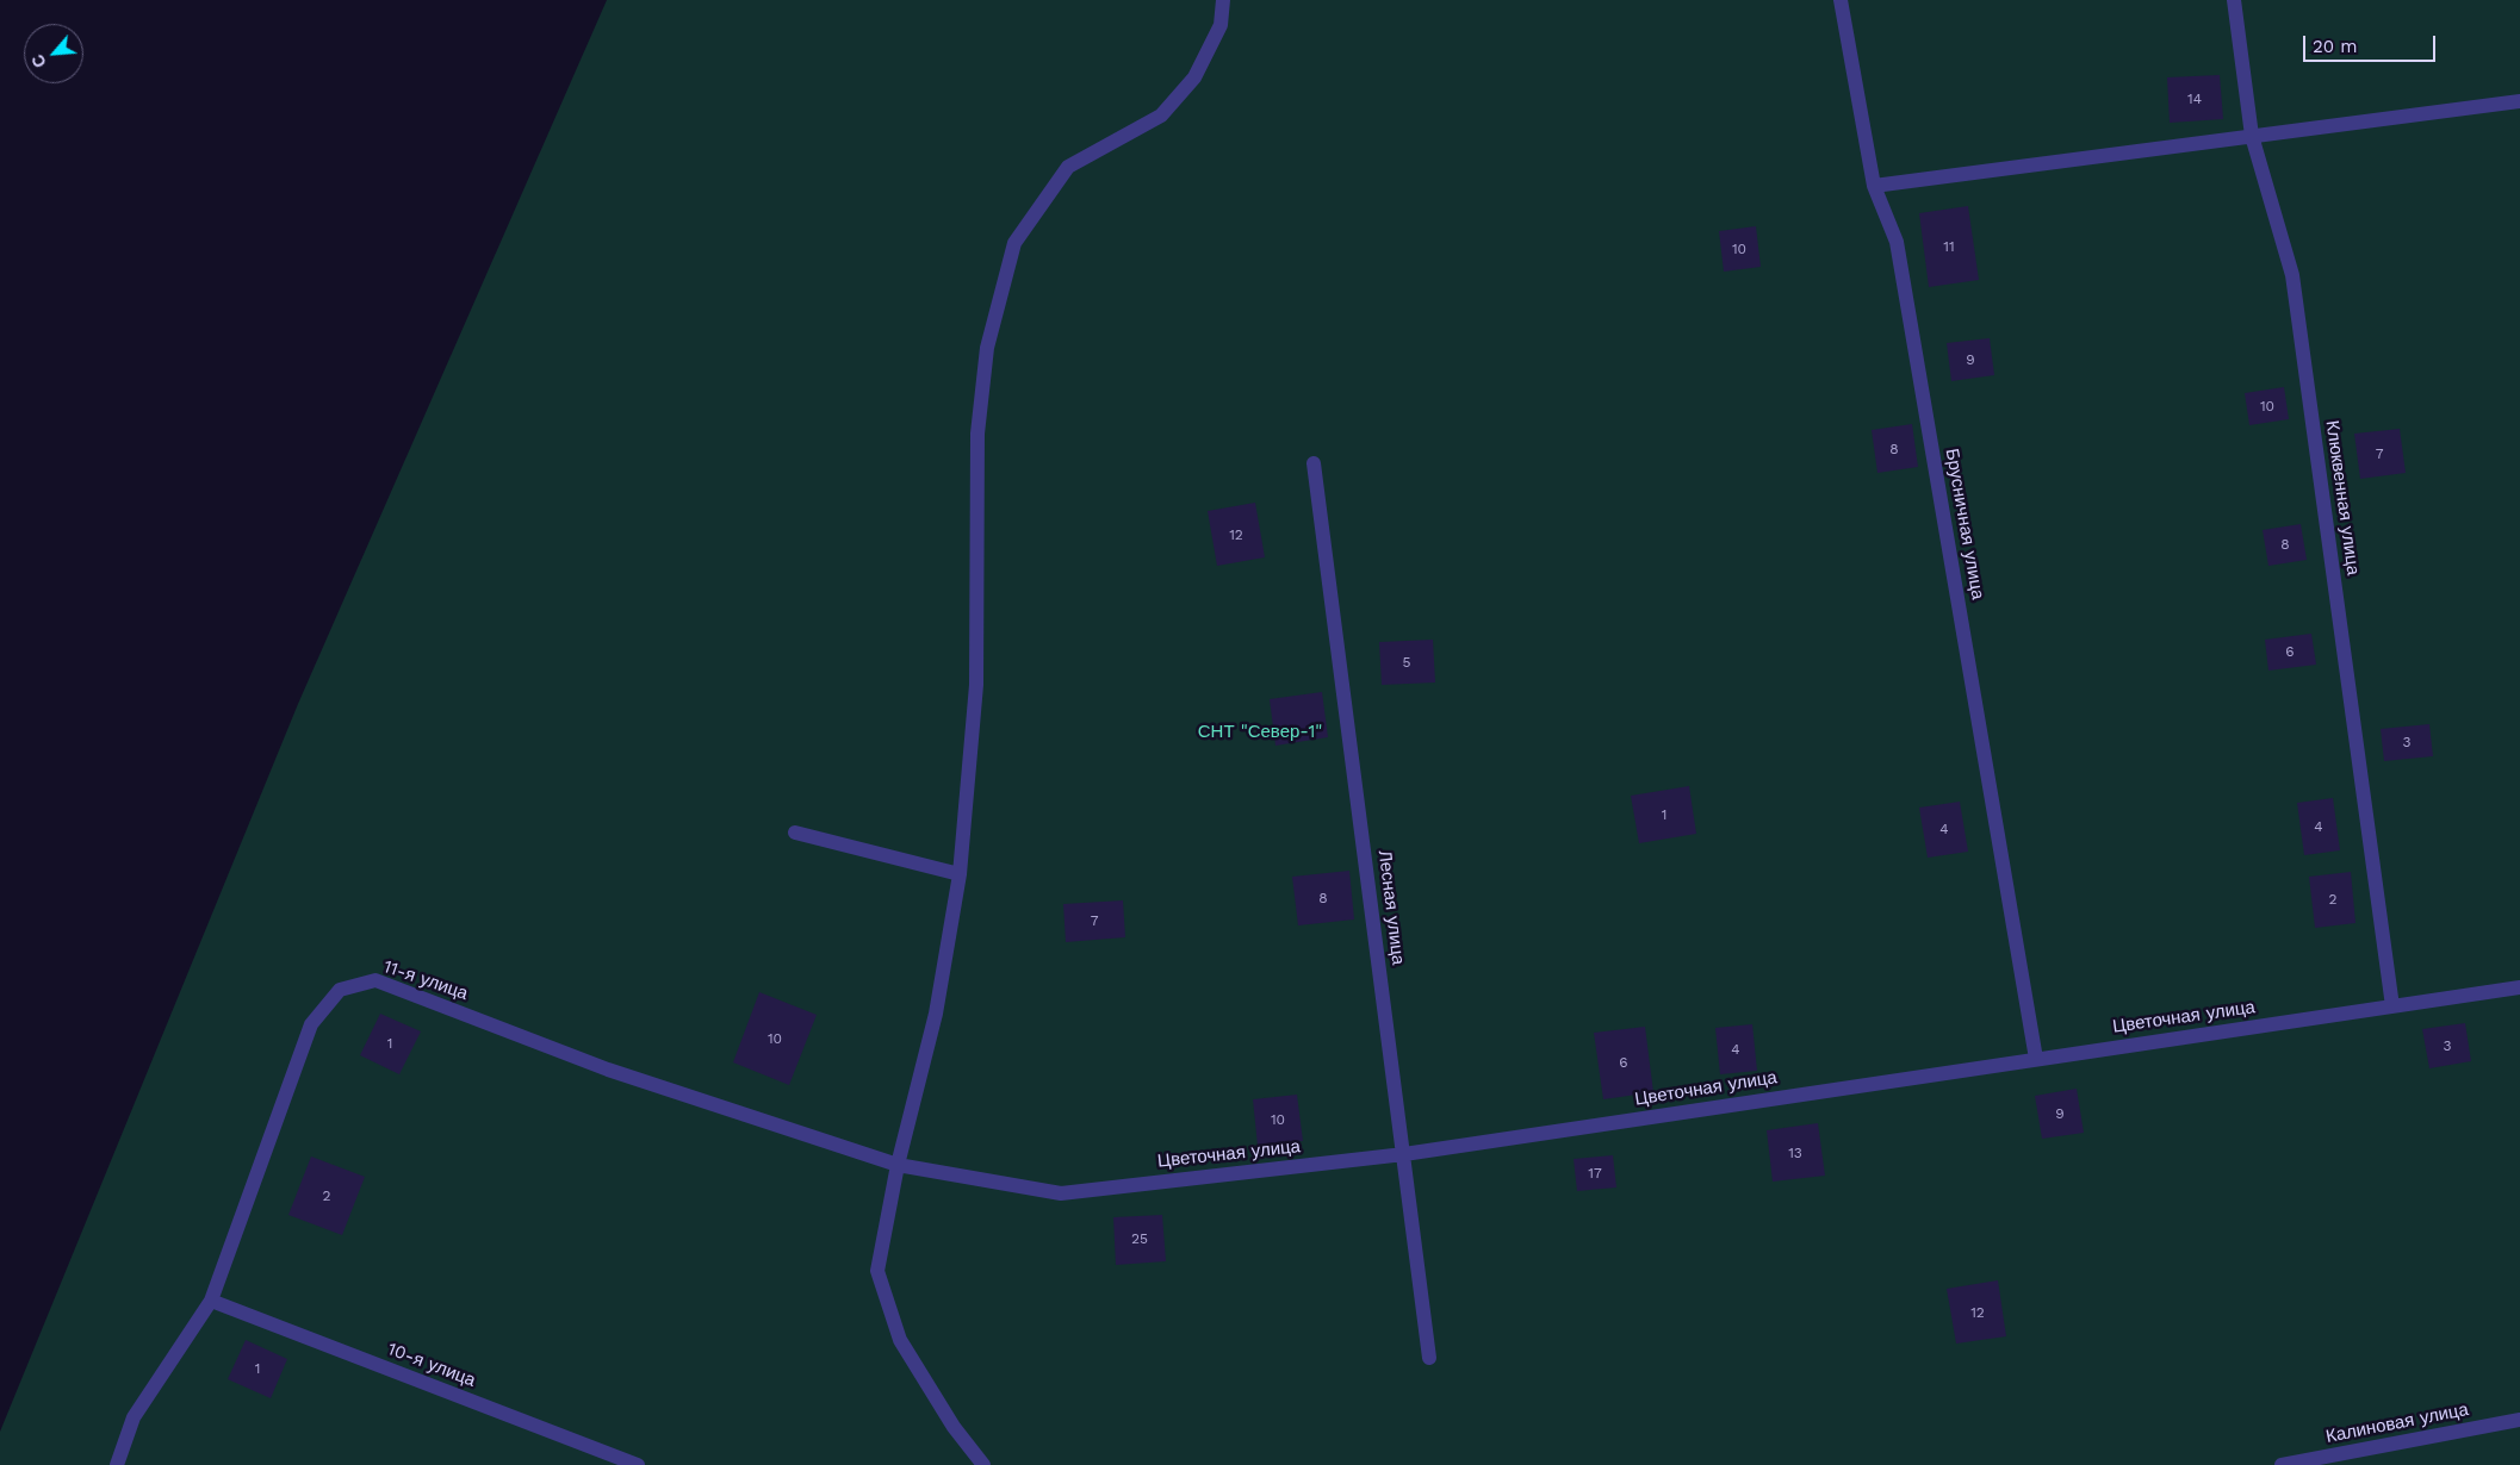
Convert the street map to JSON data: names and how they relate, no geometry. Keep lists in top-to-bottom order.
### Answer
{
  "streets": {
    "street": [
      "Клюквенная улица",
      "Брусничная улица",
      "Лесная улица",
      "11-я улица",
      "Цветочная улица",
      "10-я улица",
      "Калиновая улица"
    ]
  },
  "crossings": [
    ["Клюквенная улица", "Цветочная улица"],
    ["Брусничная улица", "Цветочная улица"],
    ["Лесная улица", "Цветочная улица"],
    ["11-я улица", "Цветочная улица"],
    ["11-я улица", "10-я улица"]
  ],
  "parks": ["СНТ \"Север-1\""],
  "house_numbers": [
    "14",
    "11",
    "10",
    "9",
    "10",
    "8",
    "7",
    "12",
    "8",
    "6",
    "5",
    "3",
    "1",
    "4",
    "4",
    "8",
    "2",
    "7",
    "10",
    "1",
    "3",
    "4",
    "6",
    "9",
    "10",
    "13",
    "17",
    "2",
    "25",
    "12",
    "1"
  ],
  "scale_bar": "20 m",
  "north": "bottom left"
}
